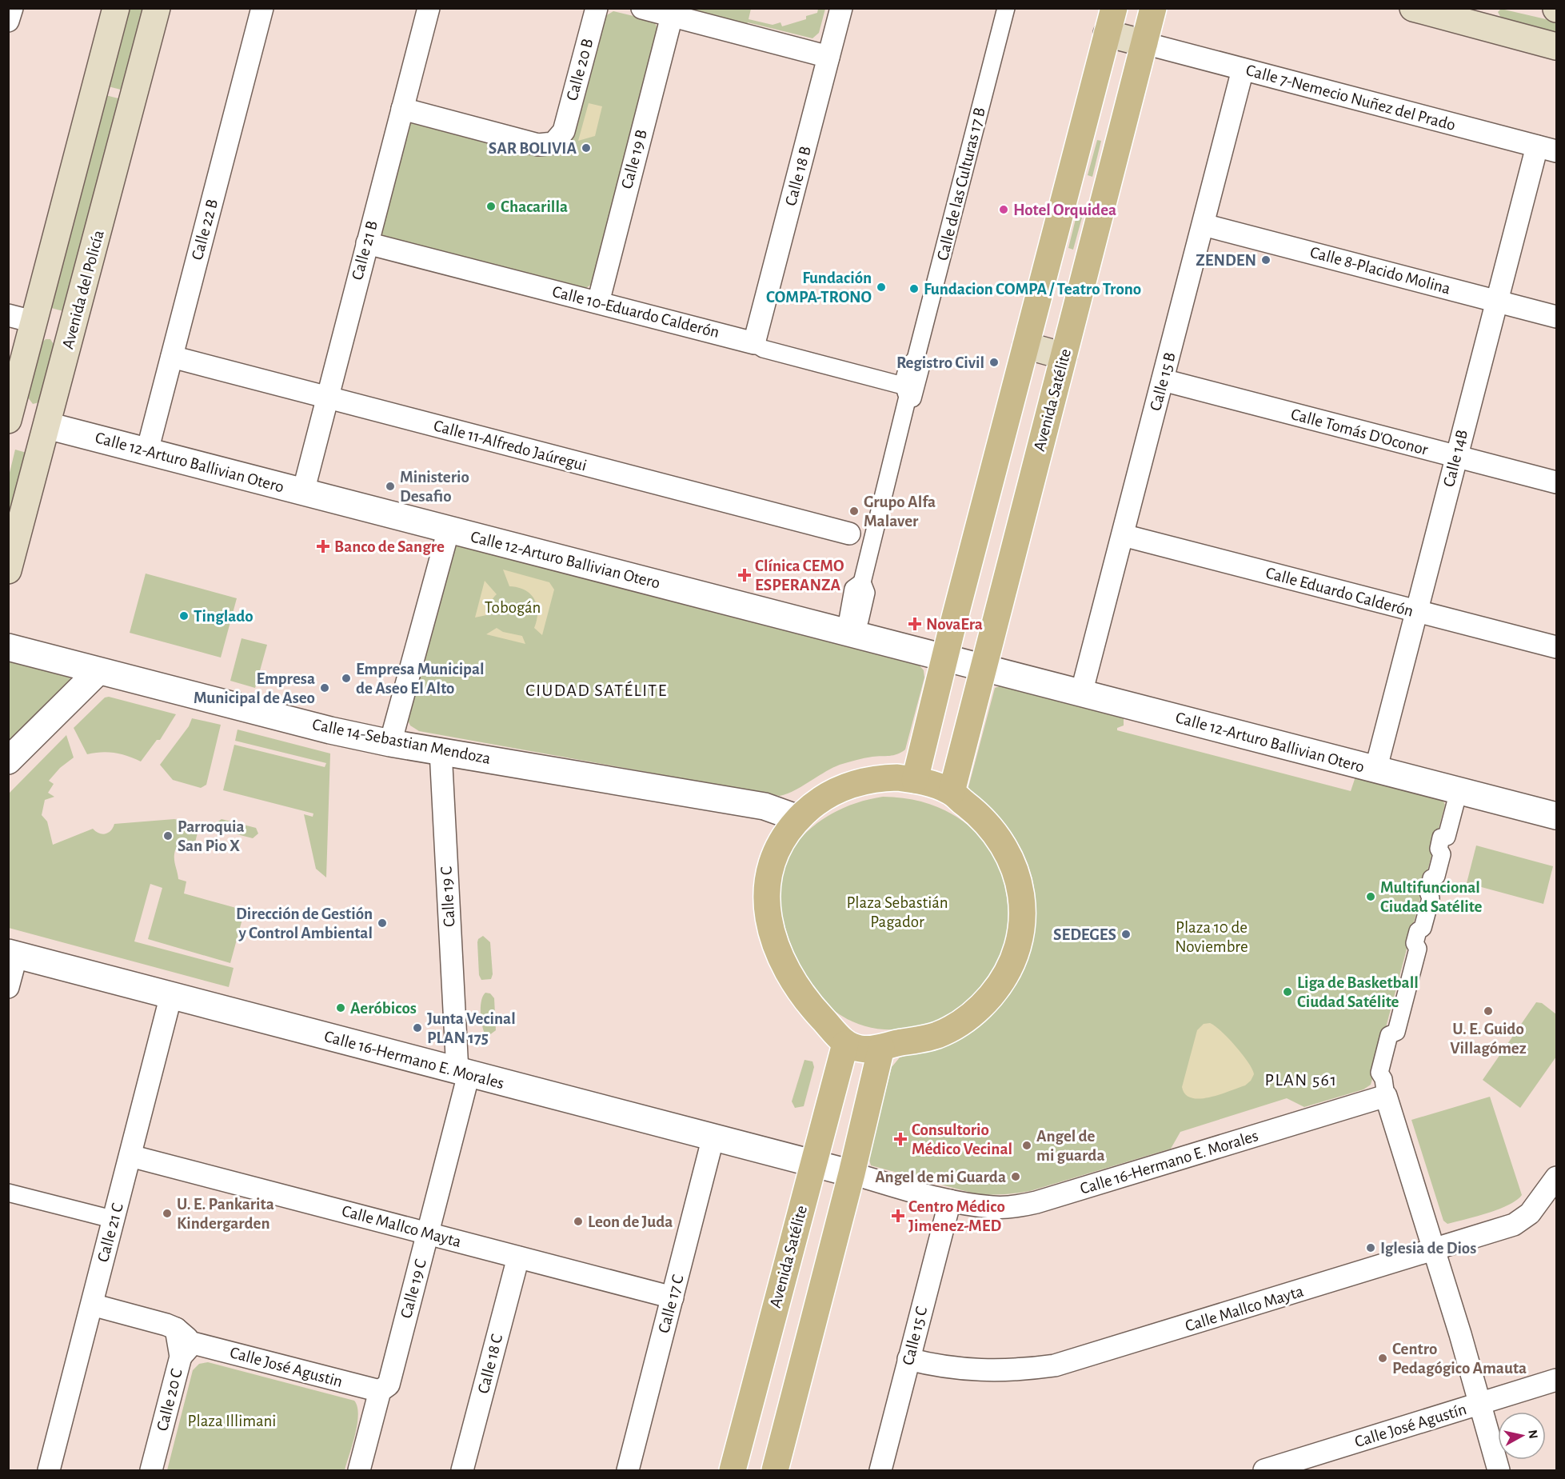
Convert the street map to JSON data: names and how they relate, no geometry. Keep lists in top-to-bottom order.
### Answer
{
  "streets": {
    "main road": ["Avenida del Policía", "Avenida Satélite"],
    "street": [
      "Calle 20 B",
      "Calle 7-Nemecio Nuñez del Prado",
      "Calle 19 B",
      "Calle 18 B",
      "Calle de las Culturas 17 B",
      "Calle 22 B",
      "Calle 21 B",
      "Calle 8-Placido Molina",
      "Calle 10-Eduardo Calderón",
      "Calle 15 B",
      "Calle Tomás D'Oconor",
      "Calle 11-Alfredo Jaúregui",
      "Calle 14B",
      "Calle 12-Arturo Ballivian Otero",
      "Calle Eduardo Calderón",
      "Calle 14-Sebastian Mendoza",
      "Calle 19 C",
      "Calle 16-Hermano E. Morales",
      "Calle Mallco Mayta",
      "Calle 21 C",
      "Calle 17 C",
      "Calle 15 C",
      "Calle 18 C",
      "Calle José Agustin",
      "Calle 20 C",
      "Calle José Agustín"
    ]
  },
  "crossings": [
    ["Calle 20 B", "Calle 21 B"],
    ["Calle 7-Nemecio Nuñez del Prado", "Calle 15 B"],
    ["Calle 7-Nemecio Nuñez del Prado", "Avenida Satélite"],
    ["Calle 7-Nemecio Nuñez del Prado", "Calle 14B"],
    ["Calle 19 B", "Calle 10-Eduardo Calderón"],
    ["Calle 18 B", "Calle 10-Eduardo Calderón"],
    ["Calle de las Culturas 17 B", "Calle 10-Eduardo Calderón"],
    ["Calle 22 B", "Calle 11-Alfredo Jaúregui"],
    ["Calle 22 B", "Calle 12-Arturo Ballivian Otero"],
    ["Calle 21 B", "Calle 10-Eduardo Calderón"],
    ["Calle 21 B", "Calle 11-Alfredo Jaúregui"],
    ["Calle 21 B", "Calle 12-Arturo Ballivian Otero"],
    ["Calle 8-Placido Molina", "Calle 15 B"],
    ["Calle 8-Placido Molina", "Calle 14B"],
    ["Avenida del Policía", "Calle 12-Arturo Ballivian Otero"],
    ["Calle 15 B", "Calle Tomás D'Oconor"],
    ["Calle 15 B", "Calle 12-Arturo Ballivian Otero"],
    ["Calle 15 B", "Calle Eduardo Calderón"],
    ["Avenida Satélite", "Calle 12-Arturo Ballivian Otero"],
    ["Avenida Satélite", "Calle 16-Hermano E. Morales"],
    ["Calle Tomás D'Oconor", "Calle 14B"],
    ["Calle 14B", "Calle 12-Arturo Ballivian Otero"],
    ["Calle 14B", "Calle Eduardo Calderón"],
    ["Calle 14-Sebastian Mendoza", "Calle 19 C"],
    ["Calle 19 C", "Calle 16-Hermano E. Morales"],
    ["Calle 19 C", "Calle Mallco Mayta"],
    ["Calle 19 C", "Calle José Agustin"],
    ["Calle 16-Hermano E. Morales", "Calle 21 C"],
    ["Calle 16-Hermano E. Morales", "Calle 17 C"],
    ["Calle 16-Hermano E. Morales", "Calle 15 C"],
    ["Calle Mallco Mayta", "Calle 21 C"],
    ["Calle Mallco Mayta", "Calle 17 C"],
    ["Calle Mallco Mayta", "Calle 15 C"],
    ["Calle Mallco Mayta", "Calle 18 C"],
    ["Calle 21 C", "Calle José Agustin"],
    ["Calle José Agustin", "Calle 20 C"]
  ],
  "districts": ["CIUDAD SATÉLITE", "PLAN 561"],
  "parks": [
    "Tobogán",
    "Plaza Sebastián Pagador",
    "Plaza 10 de Noviembre",
    "Plaza Illimani"
  ],
  "places": {
    "other": [
      "SAR BOLIVIA",
      "Chacarilla",
      "Hotel Orquidea",
      "ZENDEN",
      "Fundación COMPA-TRONO",
      "Fundacion COMPA / Teatro Trono",
      "Registro Civil",
      "Ministerio Desafio",
      "Grupo Alfa Malaver",
      "Tinglado",
      "Empresa Municipal de Aseo El Alto",
      "Empresa Municipal de Aseo",
      "Parroquia San Pio X",
      "Multifuncional Ciudad Satélite",
      "Dirección de Gestión y Control Ambiental",
      "SEDEGES",
      "Liga de Basketball Ciudad Satélite",
      "Aeróbicos",
      "U. E. Guido Villagómez",
      "Junta Vecinal PLAN 175",
      "Angel de mi guarda",
      "Angel de mi Guarda",
      "U. E. Pankarita Kindergarden",
      "Leon de Juda",
      "Iglesia de Dios",
      "Centro Pedagógico Amauta"
    ],
    "health": [
      "Banco de Sangre",
      "Clínica CEMO ESPERANZA",
      "NovaEra",
      "Consultorio Médico Vecinal",
      "Centro Médico Jimenez-MED"
    ]
  },
  "north": "right"
}
